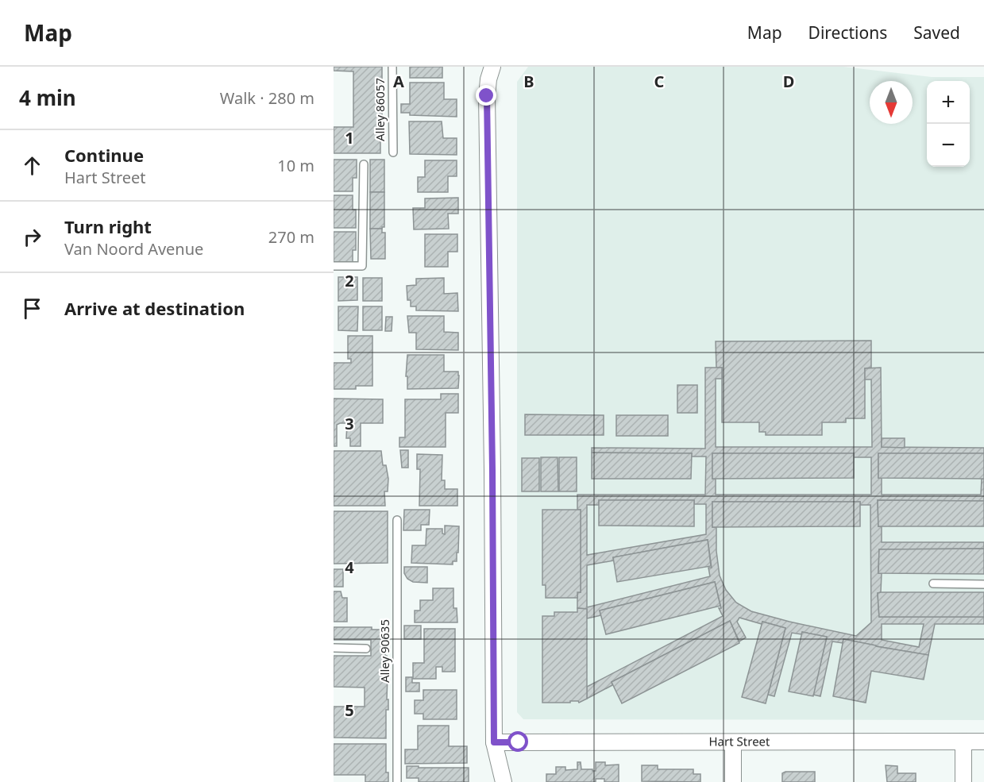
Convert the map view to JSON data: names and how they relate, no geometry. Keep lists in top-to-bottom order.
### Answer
{
  "streets": {
    "street": ["Hart Street"],
    "lane": ["Alley 86057", "Alley 90635"]
  },
  "north": "bottom",
  "page": {
    "header": "Map",
    "nav": ["Map", "Directions", "Saved"],
    "heading": ["4 min", "Walk · 280 m"],
    "map_buttons": ["+", "−"],
    "list": [
      ["Continue", "Hart Street", "10 m"],
      ["Turn right", "Van Noord Avenue", "270 m"],
      "Arrive at destination"
    ]
  },
  "grid": {
    "columns": [
      "A",
      "B",
      "C",
      "D"
    ],
    "rows": [
      "1",
      "2",
      "3",
      "4",
      "5"
    ]
  }
}
